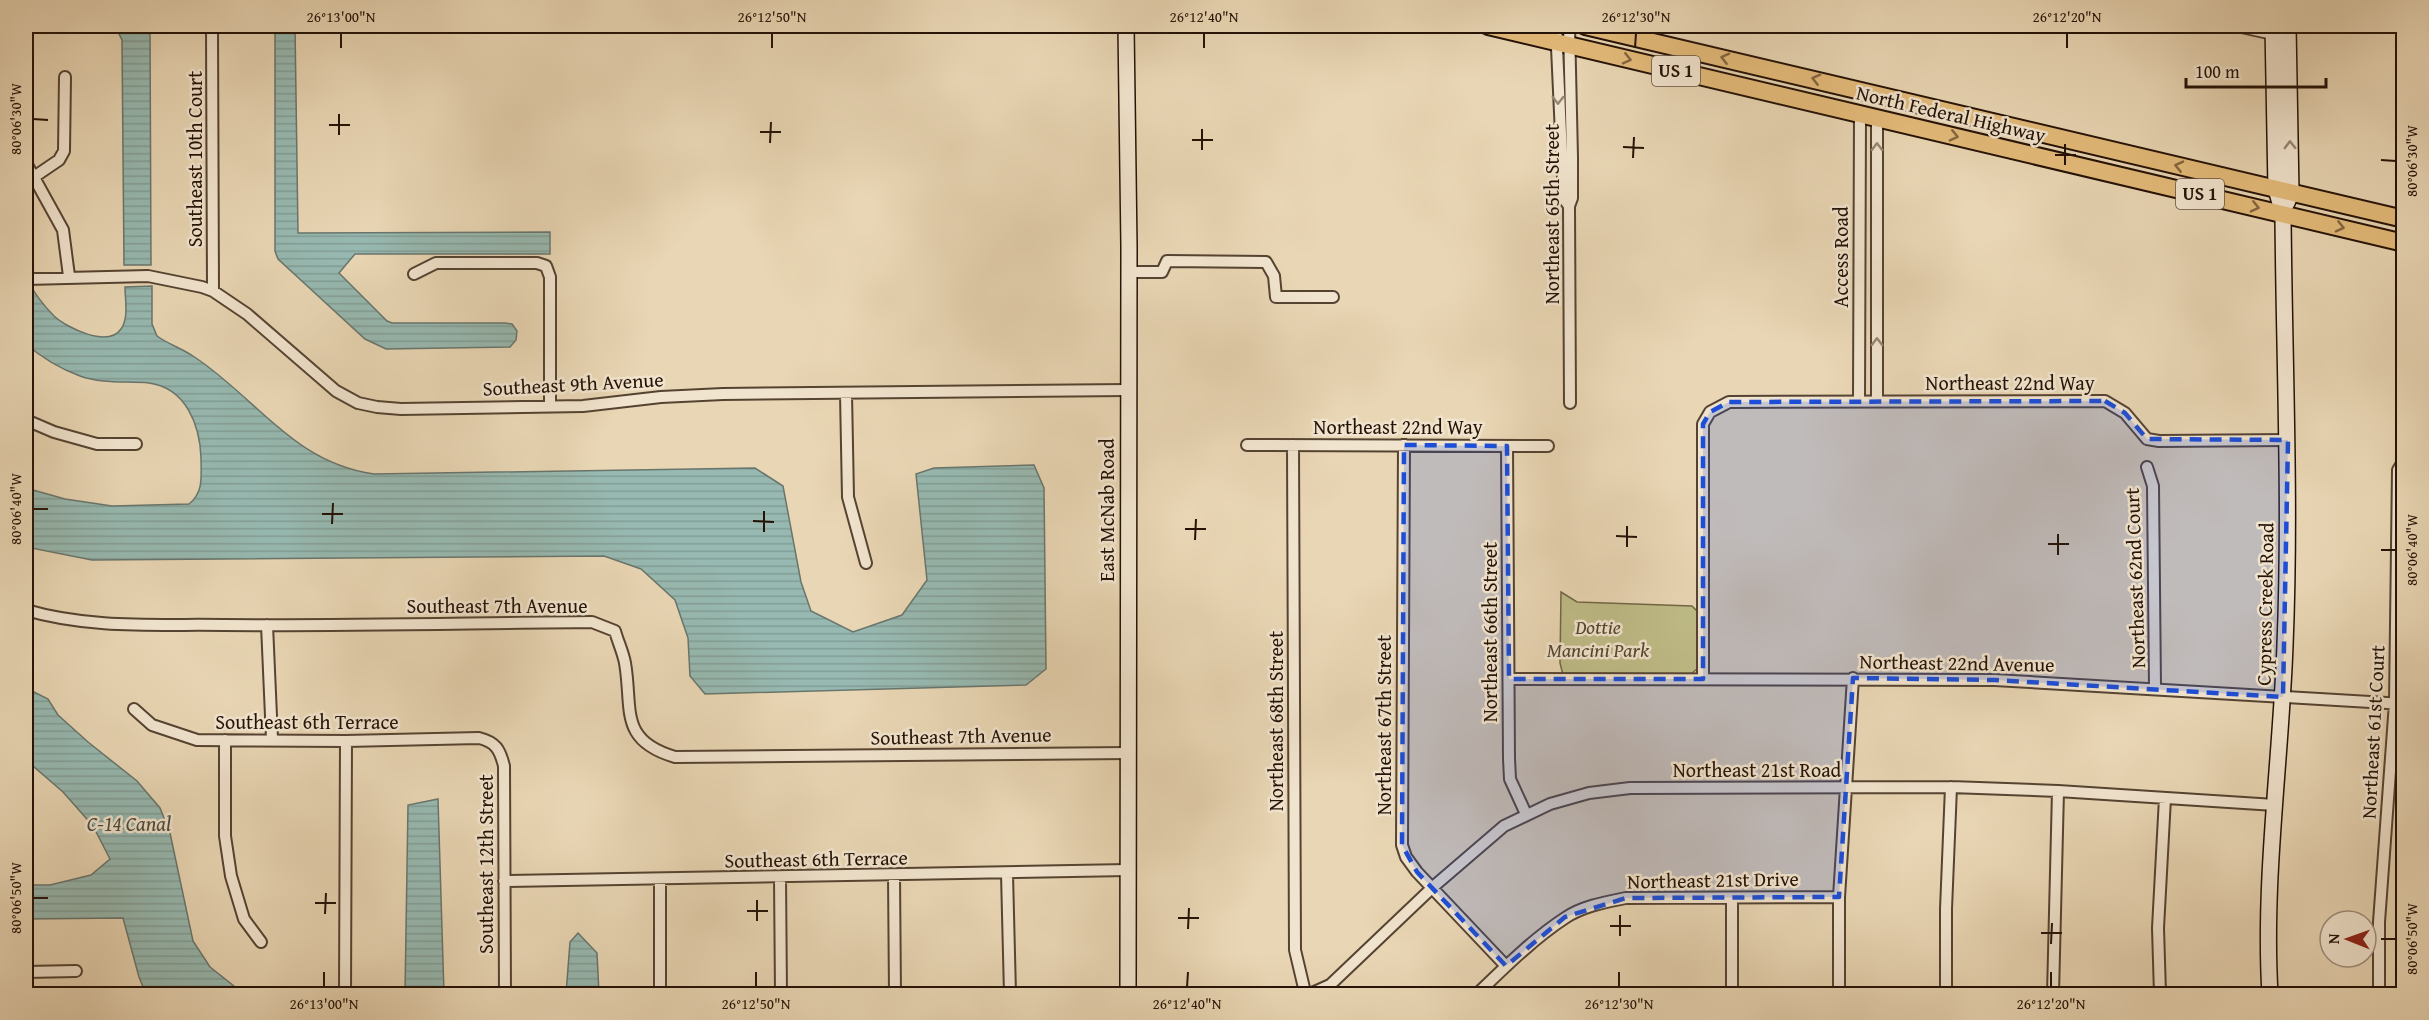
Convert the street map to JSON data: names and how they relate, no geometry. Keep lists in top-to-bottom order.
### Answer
{
  "streets": {
    "main road": ["US 1", "North Federal Highway"],
    "street": [
      "Southeast 10th Court",
      "Northeast 65th Street",
      "Access Road",
      "Northeast 22nd Way",
      "Southeast 9th Avenue",
      "East McNab Road",
      "Northeast 62nd Court",
      "Cypress Creek Road",
      "Southeast 7th Avenue",
      "Northeast 66th Street",
      "Northeast 22nd Avenue",
      "Northeast 68th Street",
      "Southeast 6th Terrace",
      "Northeast 67th Street",
      "Northeast 61st Court",
      "Northeast 21st Road",
      "Southeast 12th Street",
      "Northeast 21st Drive"
    ]
  },
  "crossings": [
    ["North Federal Highway", "Northeast 65th Street"],
    ["North Federal Highway", "Access Road"],
    ["North Federal Highway", "Cypress Creek Road"],
    ["Southeast 10th Court", "Southeast 9th Avenue"],
    ["Access Road", "Northeast 22nd Way"],
    ["Northeast 22nd Way", "Cypress Creek Road"],
    ["Northeast 22nd Way", "Northeast 66th Street"],
    ["Northeast 22nd Way", "Northeast 22nd Avenue"],
    ["Northeast 22nd Way", "Northeast 68th Street"],
    ["Northeast 22nd Way", "Northeast 67th Street"],
    ["Southeast 9th Avenue", "East McNab Road"],
    ["East McNab Road", "Southeast 7th Avenue"],
    ["East McNab Road", "Southeast 6th Terrace"],
    ["Northeast 62nd Court", "Northeast 22nd Avenue"],
    ["Cypress Creek Road", "Northeast 22nd Avenue"],
    ["Cypress Creek Road", "Northeast 21st Road"],
    ["Northeast 66th Street", "Northeast 22nd Avenue"],
    ["Northeast 66th Street", "Northeast 21st Road"],
    ["Northeast 22nd Avenue", "Northeast 61st Court"],
    ["Southeast 6th Terrace", "Southeast 12th Street"],
    ["Northeast 67th Street", "Northeast 21st Road"],
    ["Northeast 67th Street", "Northeast 21st Drive"]
  ],
  "water": ["C-14 Canal"],
  "parks": ["Dottie Mancini Park"],
  "scale_bar": "100 m",
  "north": "left",
  "coordinates": [
    "26°13'00\"N",
    "26°12'50\"N",
    "26°12'40\"N",
    "26°12'30\"N",
    "26°12'20\"N",
    "80°06'30\"W",
    "80°06'40\"W",
    "80°06'50\"W"
  ]
}
